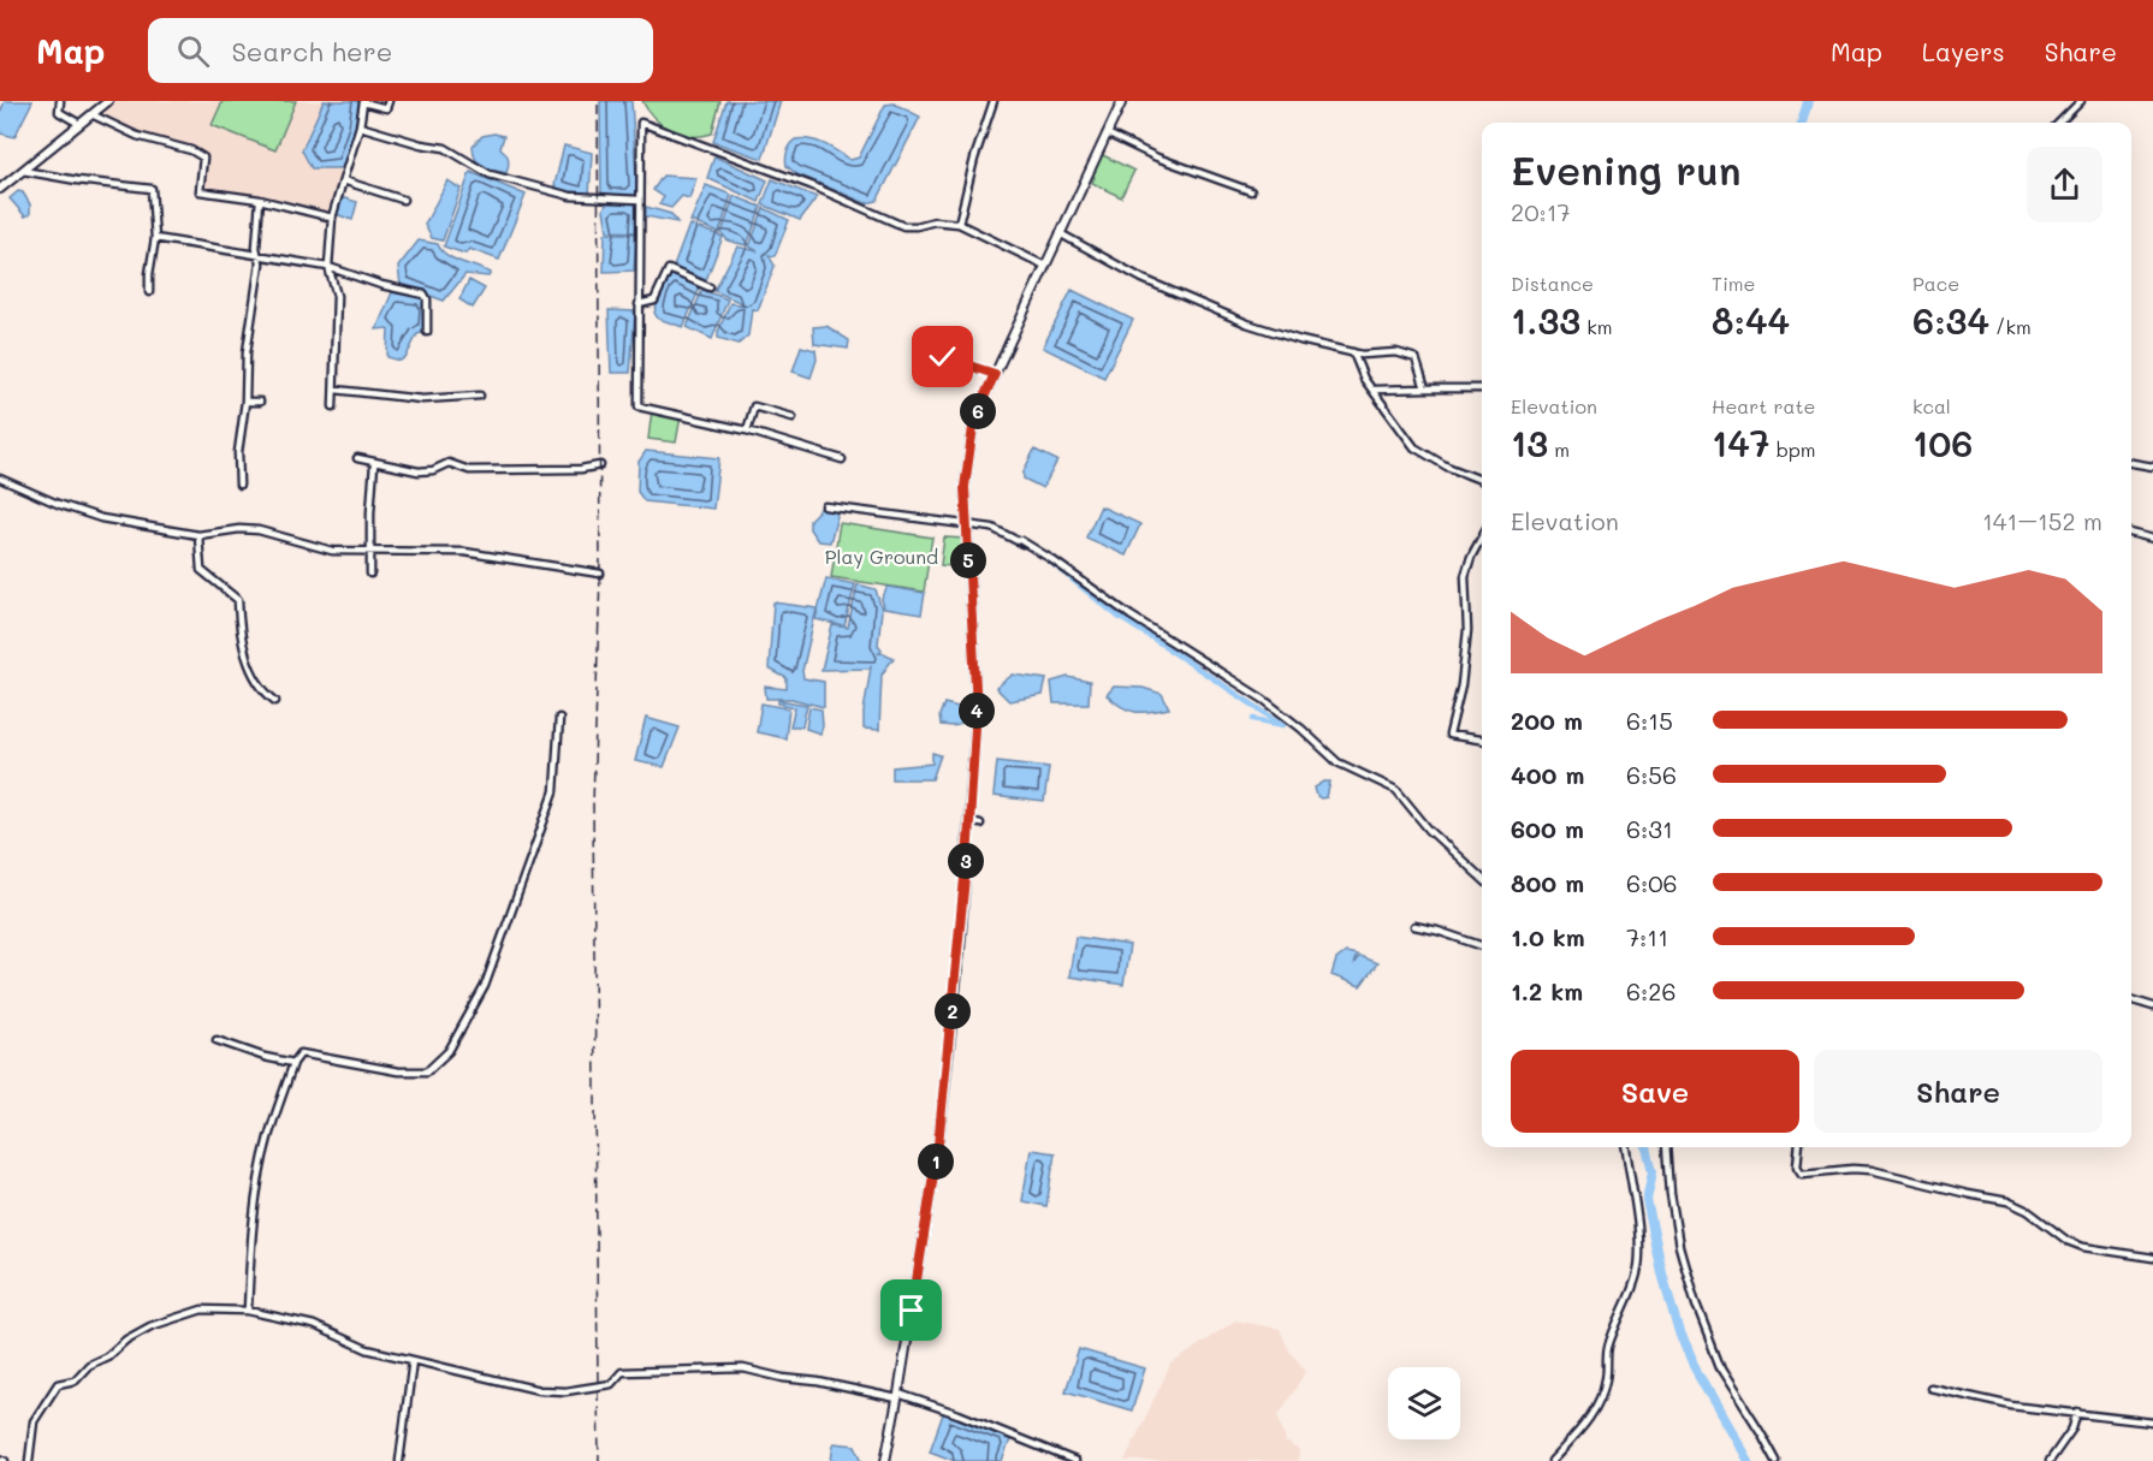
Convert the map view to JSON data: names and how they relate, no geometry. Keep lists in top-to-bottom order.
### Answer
{
  "parks": ["Play Ground"],
  "page": {
    "header": "Map",
    "search": "Search here",
    "nav": ["Map", "Layers", "Share"],
    "heading": ["Evening run", "20:17"],
    "stats": [
      ["Distance", "1.33 km"],
      ["Time", "8:44"],
      ["Pace", "6:34 /km"],
      ["Elevation", "13 m"],
      ["Heart rate", "147 bpm"],
      ["kcal", "106"]
    ],
    "pins": [
      "6",
      "5",
      "4",
      "3",
      "2",
      "1"
    ],
    "chart": ["Elevation", "141–152 m"],
    "list": [
      {
        "name": "200 m",
        "note": "6:15"
      },
      {
        "name": "400 m",
        "note": "6:56"
      },
      {
        "name": "600 m",
        "note": "6:31"
      },
      {
        "name": "800 m",
        "note": "6:06"
      },
      {
        "name": "1.0 km",
        "note": "7:11"
      },
      {
        "name": "1.2 km",
        "note": "6:26"
      }
    ],
    "buttons": ["Save", "Share"]
  }
}
